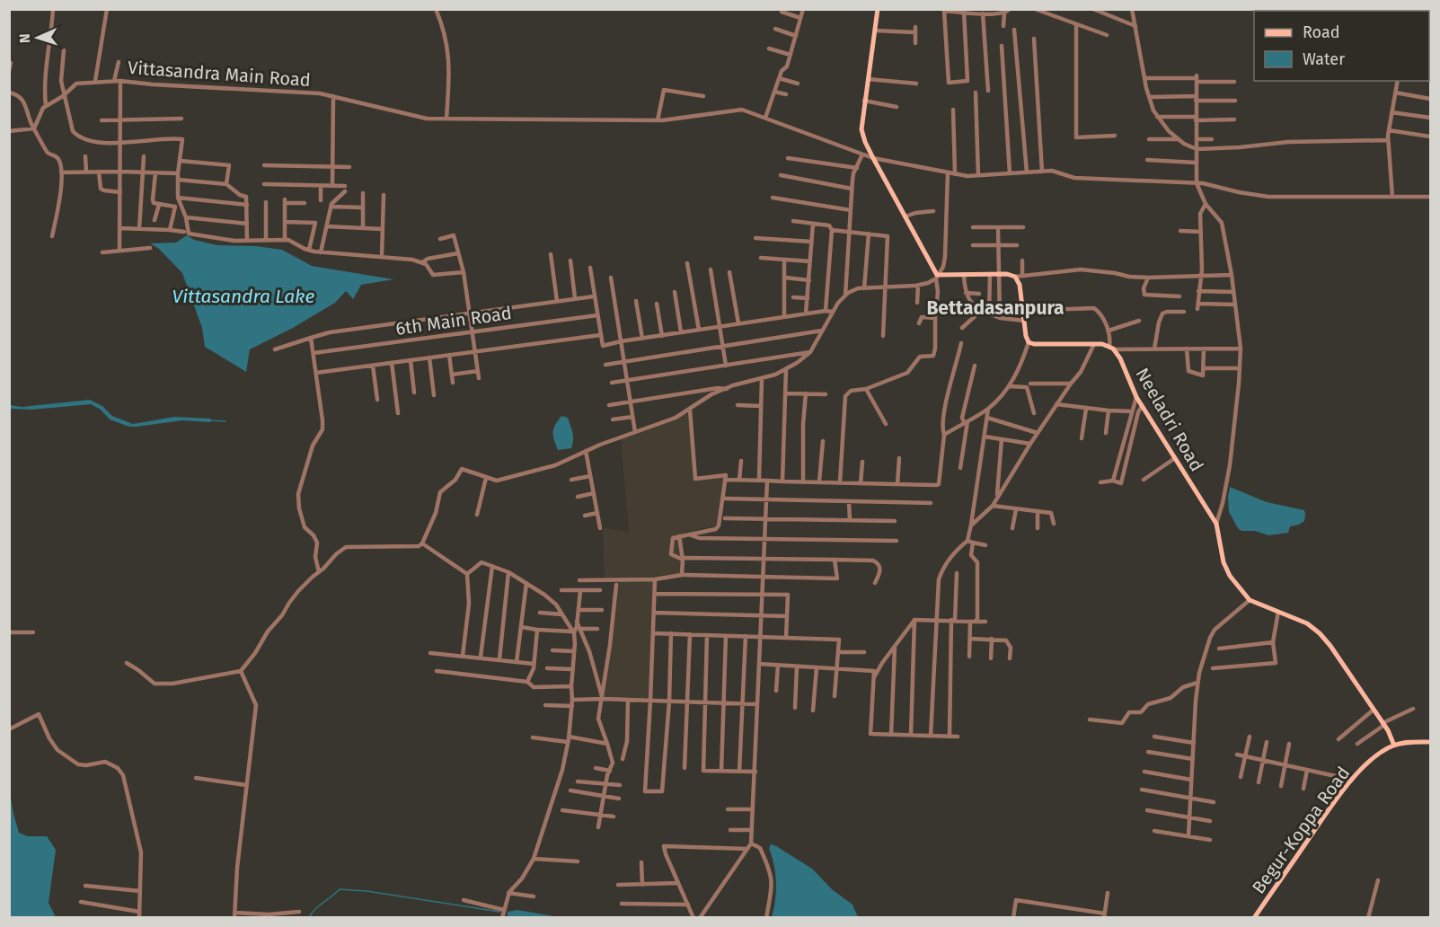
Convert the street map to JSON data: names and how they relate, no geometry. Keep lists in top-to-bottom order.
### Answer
{
  "streets": {
    "main road": ["Neeladri Road", "Begur-Koppa Road"],
    "street": ["Vittasandra Main Road", "6th Main Road"]
  },
  "crossings": [
    ["Neeladri Road", "Begur-Koppa Road"]
  ],
  "districts": ["Bettadasanpura"],
  "water": ["Vittasandra Lake"],
  "legend": ["Road", "Water"],
  "north": "left"
}
